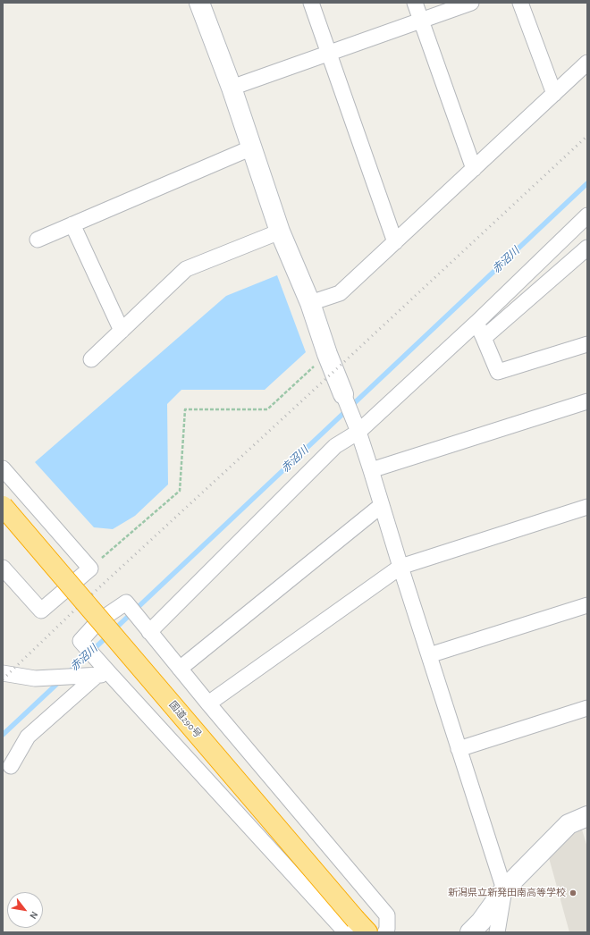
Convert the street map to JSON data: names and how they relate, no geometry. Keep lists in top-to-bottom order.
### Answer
{
  "streets": {
    "highway": ["国道290号"]
  },
  "water": ["赤沼川"],
  "places": ["新潟県立新発田南高等学校"],
  "north": "bottom right"
}
